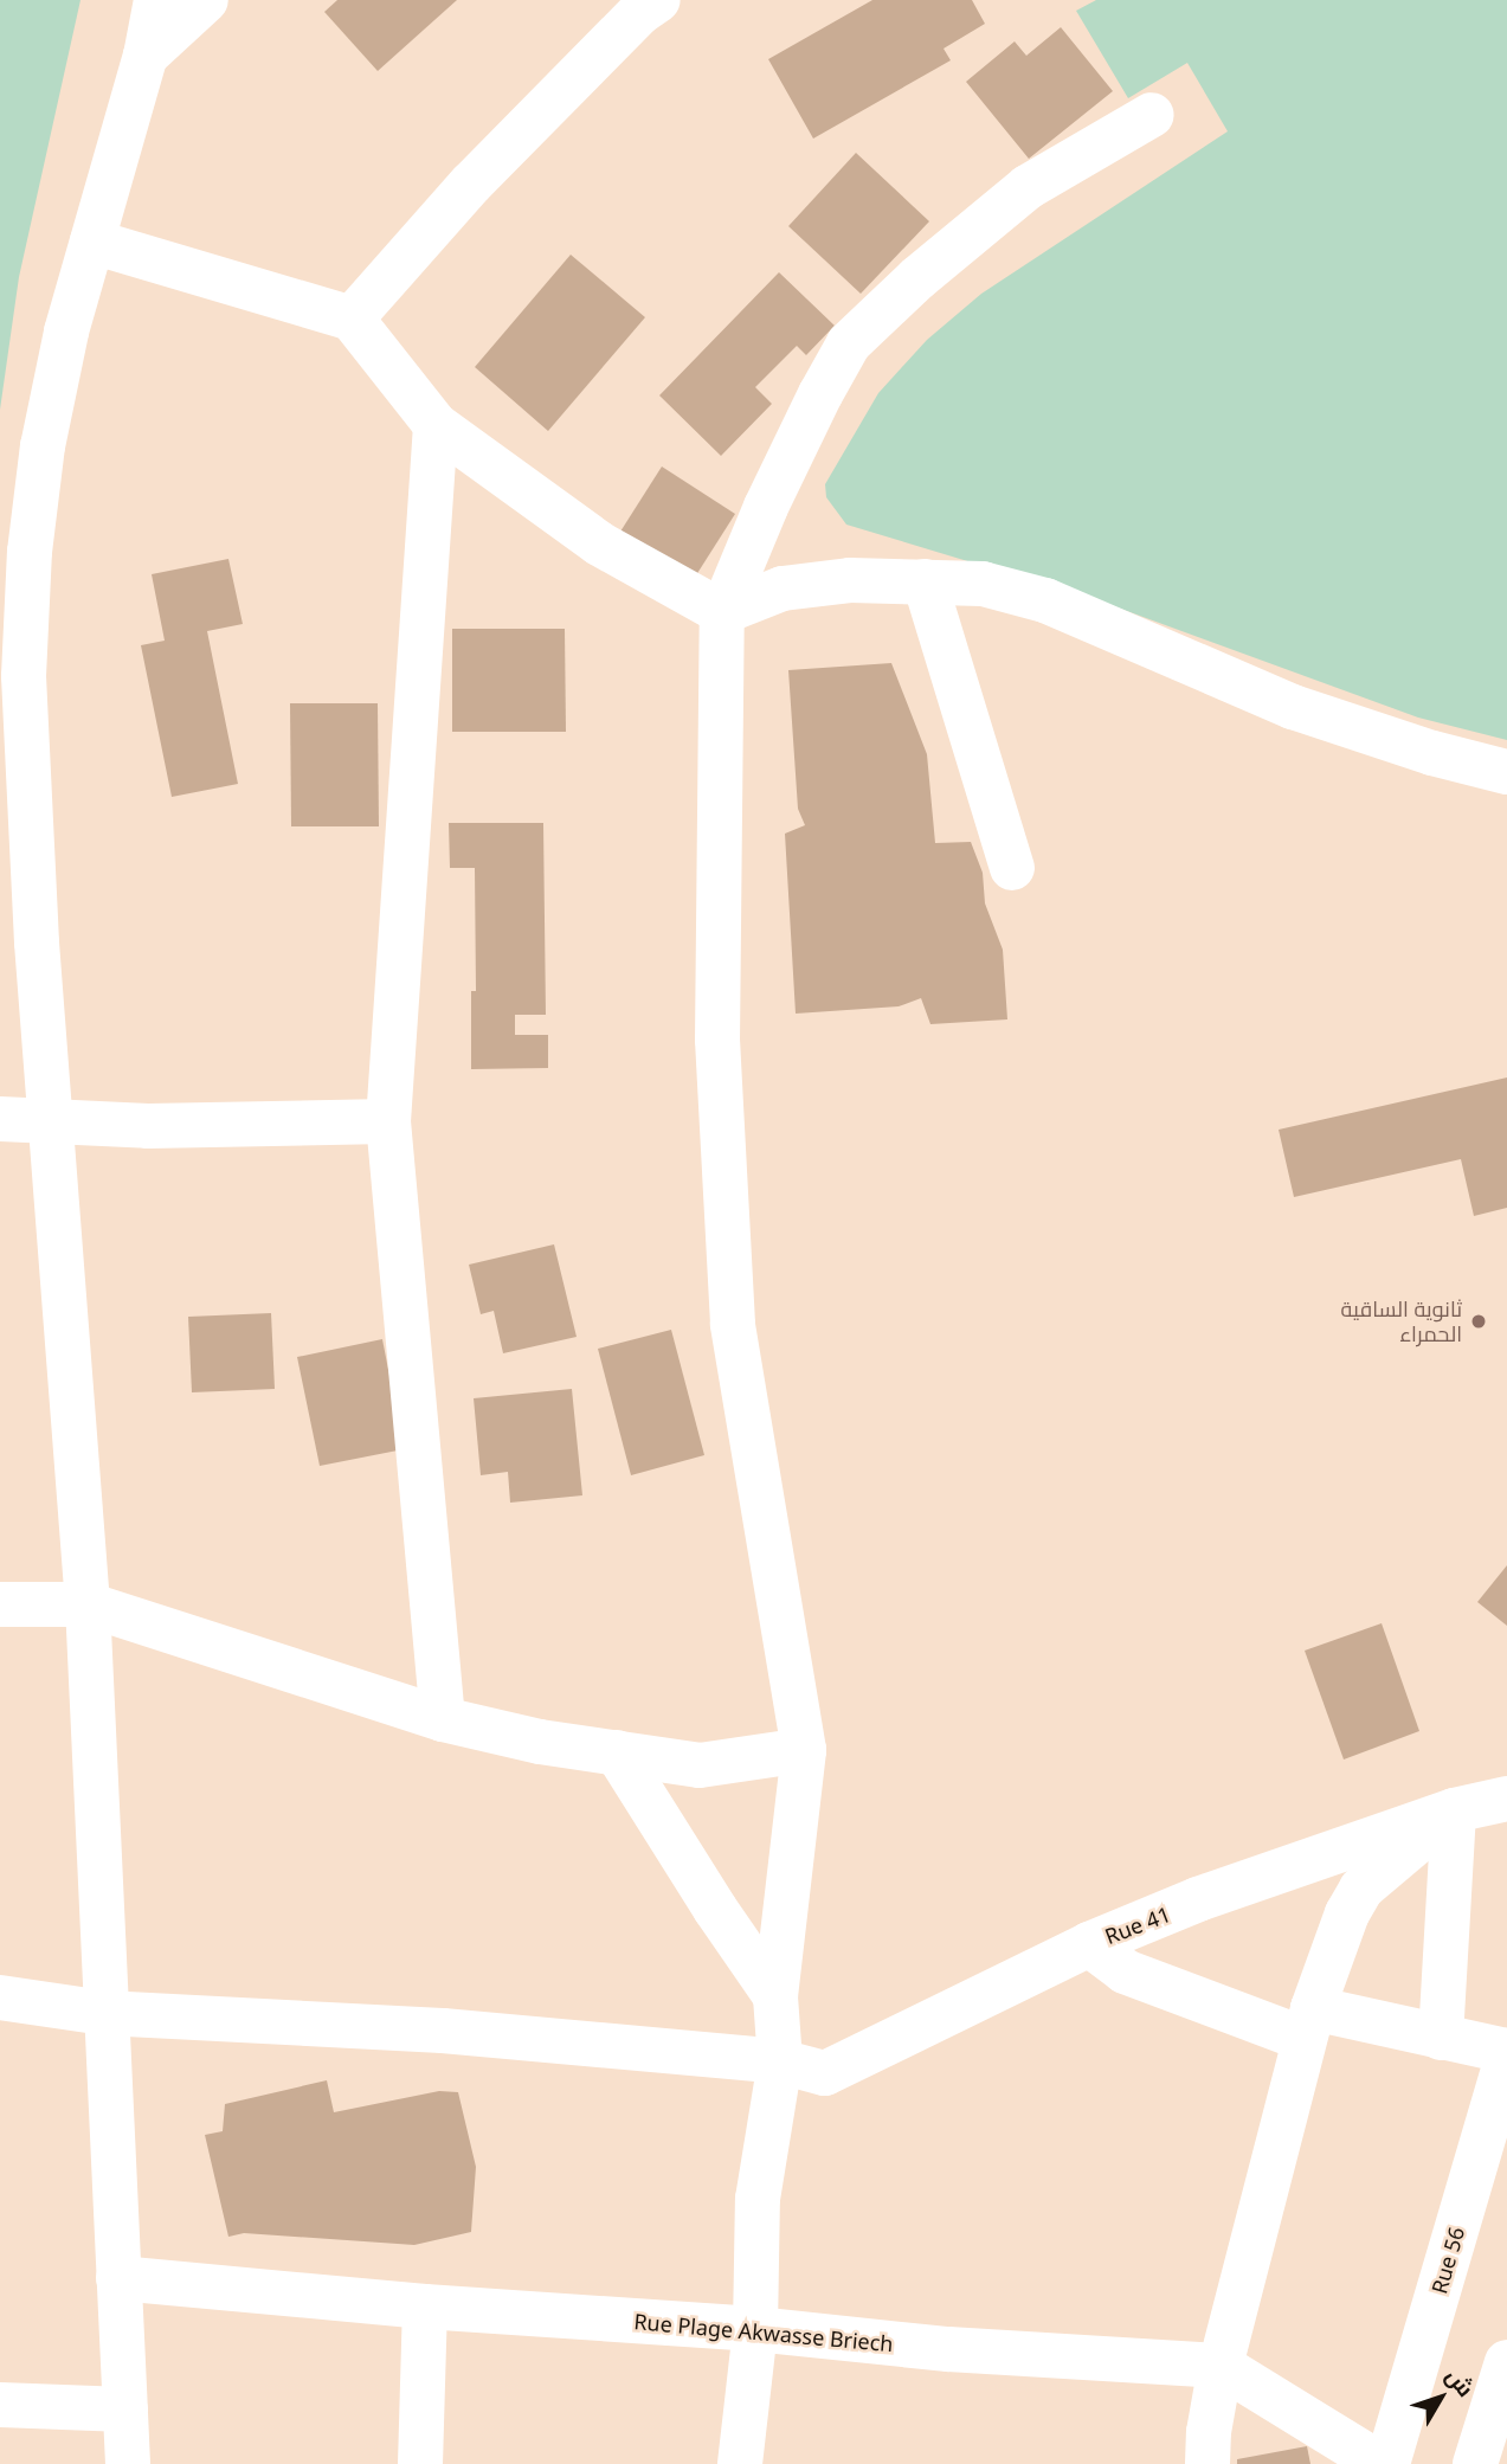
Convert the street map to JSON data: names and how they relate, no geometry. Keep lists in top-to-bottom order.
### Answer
{
  "streets": {
    "street": ["Rue 41", "Rue 56", "Rue Plage Akwasse Briech"]
  },
  "places": ["ثانوية الساقية الحمراء"],
  "north": "top right"
}
